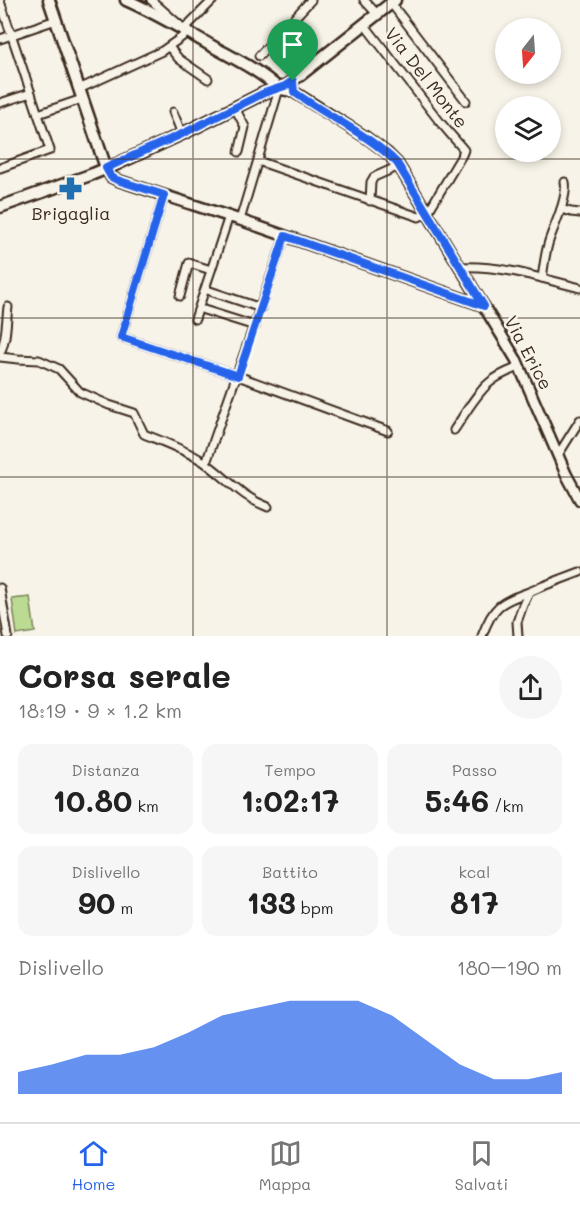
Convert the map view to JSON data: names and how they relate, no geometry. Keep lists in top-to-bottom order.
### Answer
{
  "streets": {
    "street": ["Via Del Monte", "Via Erice"]
  },
  "crossings": [
    ["Via Del Monte", "Via Erice"]
  ],
  "places": {
    "pharmacy": ["Brigaglia"]
  },
  "north": "bottom",
  "page": {
    "heading": ["Corsa serale", "18:19 · 9 × 1.2 km"],
    "stats": [
      ["Distanza", "10.80 km"],
      ["Tempo", "1:02:17"],
      ["Passo", "5:46 /km"],
      ["Dislivello", "90 m"],
      ["Battito", "133 bpm"],
      ["kcal", "817"]
    ],
    "chart": ["Dislivello", "180–190 m"],
    "tabs": ["Home", "Mappa", "Salvati"]
  }
}
